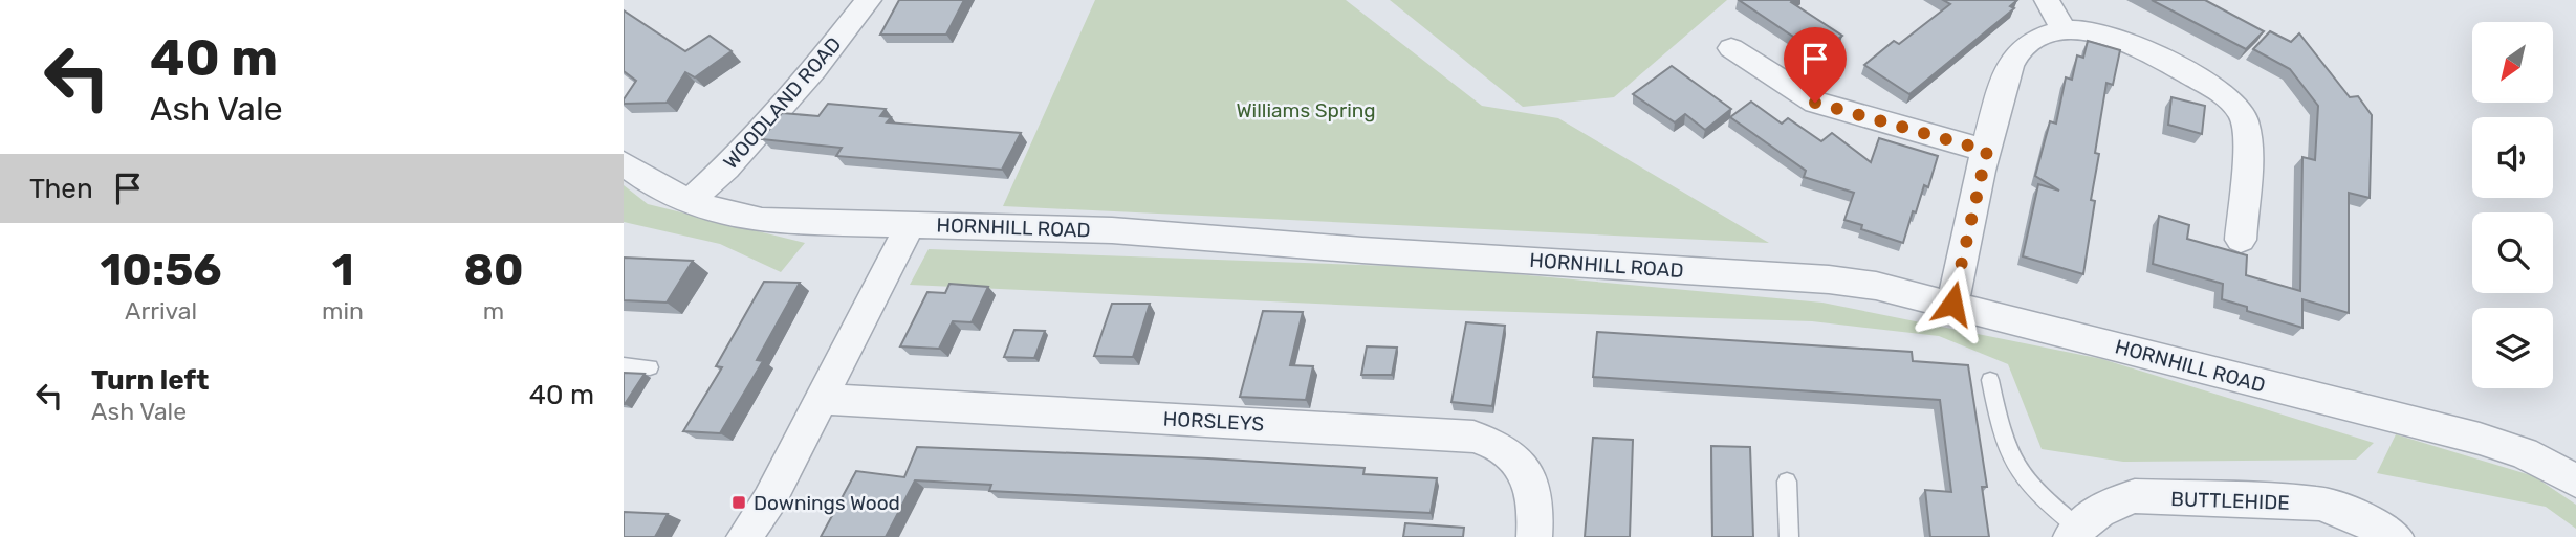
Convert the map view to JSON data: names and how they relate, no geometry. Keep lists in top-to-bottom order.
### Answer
{
  "streets": {
    "street": [
      "WOODLAND ROAD",
      "HORNHILL ROAD",
      "HORSLEYS",
      "BUTTLEHIDE"
    ]
  },
  "crossings": [
    ["WOODLAND ROAD", "HORNHILL ROAD"]
  ],
  "parks": ["Williams Spring"],
  "places": {
    "transit": ["Downings Wood"]
  },
  "north": "bottom left",
  "page": {
    "turn": ["40 m", "Ash Vale"],
    "then": "Then",
    "eta": [
      "10:56",
      "Arrival",
      "1",
      "min",
      "80",
      "m"
    ],
    "list": [
      {
        "name": "Turn left",
        "note": "Ash Vale",
        "value": "40 m"
      }
    ]
  }
}
